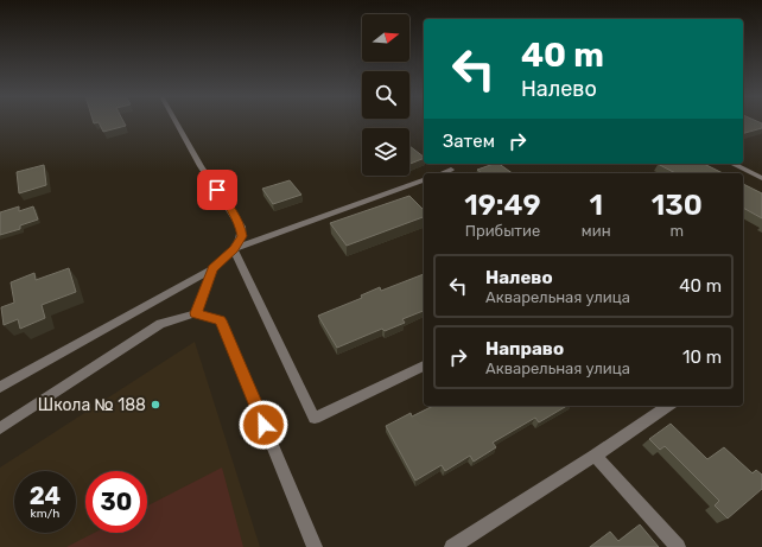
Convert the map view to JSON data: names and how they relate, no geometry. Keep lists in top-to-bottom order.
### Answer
{
  "places": ["Школа № 188"],
  "north": "right",
  "page": {
    "turn": ["40 m", "Налево"],
    "then": "Затем",
    "eta": [
      "19:49",
      "Прибытие",
      "1",
      "мин",
      "130",
      "m"
    ],
    "list": [
      {
        "name": "Налево",
        "note": "Акварельная улица",
        "value": "40 m"
      },
      {
        "name": "Направо",
        "note": "Акварельная улица",
        "value": "10 m"
      }
    ],
    "speed": "24 km/h",
    "limit": "30"
  }
}
